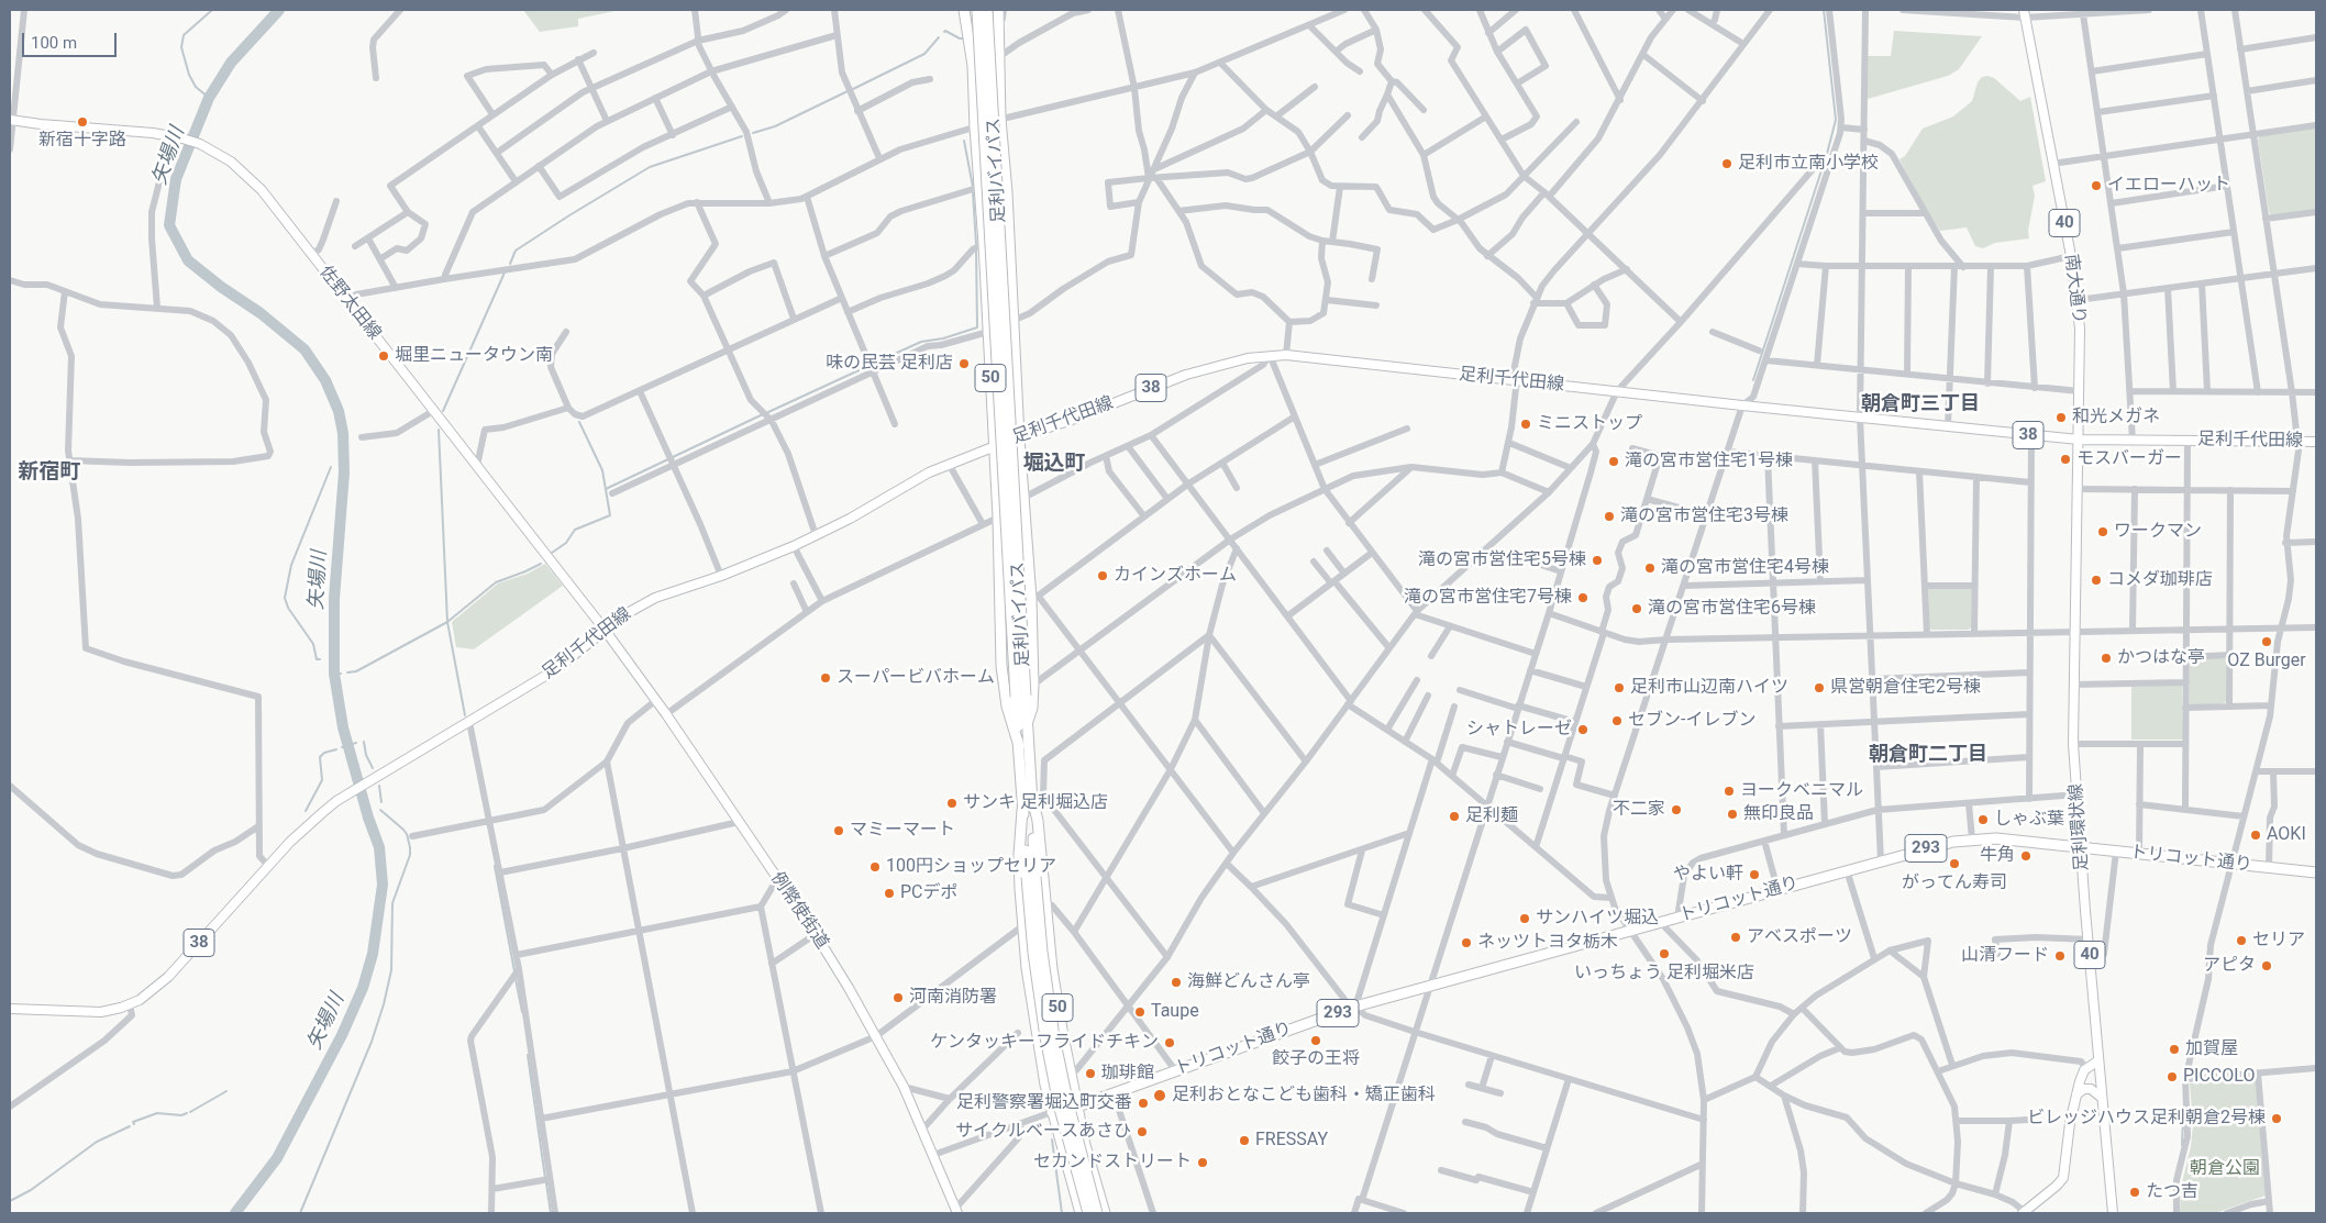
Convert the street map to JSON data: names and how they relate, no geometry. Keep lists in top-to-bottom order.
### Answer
{
  "streets": {
    "highway": [
      "足利バイパス",
      "50",
      "293",
      "トリコット通り"
    ],
    "main road": [
      "40",
      "南大通り",
      "佐野太田線",
      "足利千代田線",
      "38",
      "足利環状線",
      "例幣使街道"
    ]
  },
  "crossings": [
    ["足利バイパス", "50"],
    ["南大通り", "足利千代田線"],
    ["南大通り", "足利環状線"],
    ["佐野太田線", "足利千代田線"],
    ["佐野太田線", "例幣使街道"],
    ["50", "足利千代田線"],
    ["50", "トリコット通り"],
    ["足利千代田線", "足利環状線"],
    ["足利千代田線", "例幣使街道"],
    ["足利環状線", "トリコット通り"]
  ],
  "districts": [
    "朝倉町三丁目",
    "堀込町",
    "新宿町",
    "朝倉町二丁目"
  ],
  "water": ["矢場川"],
  "parks": ["朝倉公園"],
  "places": [
    "新宿十字路",
    "足利市立南小学校",
    "イエローハット",
    "堀里ニュータウン南",
    "味の民芸 足利店",
    "和光メガネ",
    "ミニストップ",
    "モスバーガー",
    "滝の宮市営住宅1号棟",
    "滝の宮市営住宅3号棟",
    "ワークマン",
    "滝の宮市営住宅5号棟",
    "滝の宮市営住宅4号棟",
    "カインズホーム",
    "コメダ珈琲店",
    "滝の宮市営住宅7号棟",
    "滝の宮市営住宅6号棟",
    "OZ Burger",
    "かつはな亭",
    "スーパービバホーム",
    "足利市山辺南ハイツ",
    "県営朝倉住宅2号棟",
    "セブン-イレブン",
    "シャトレーゼ",
    "ヨークベニマル",
    "サンキ 足利堀込店",
    "不二家",
    "無印良品",
    "足利麺",
    "しゃぶ葉",
    "マミーマート",
    "AOKI",
    "牛角",
    "がってん寿司",
    "100円ショップセリア",
    "やよい軒",
    "PCデポ",
    "サンハイツ堀込",
    "アベスポーツ",
    "セリア",
    "ネッツトヨタ栃木",
    "いっちょう 足利堀米店",
    "山清フード",
    "アピタ",
    "海鮮どんさん亭",
    "河南消防署",
    "Taupe",
    "餃子の王将",
    "ケンタッキーフライドチキン",
    "加賀屋",
    "珈琲館",
    "PICCOLO",
    "足利おとなこども歯科・矯正歯科",
    "足利警察署堀込町交番",
    "ビレッジハウス足利朝倉2号棟",
    "サイクルベースあさひ",
    "FRESSAY",
    "セカンドストリート",
    "たつ吉"
  ],
  "scale_bar": "100 m"
}
